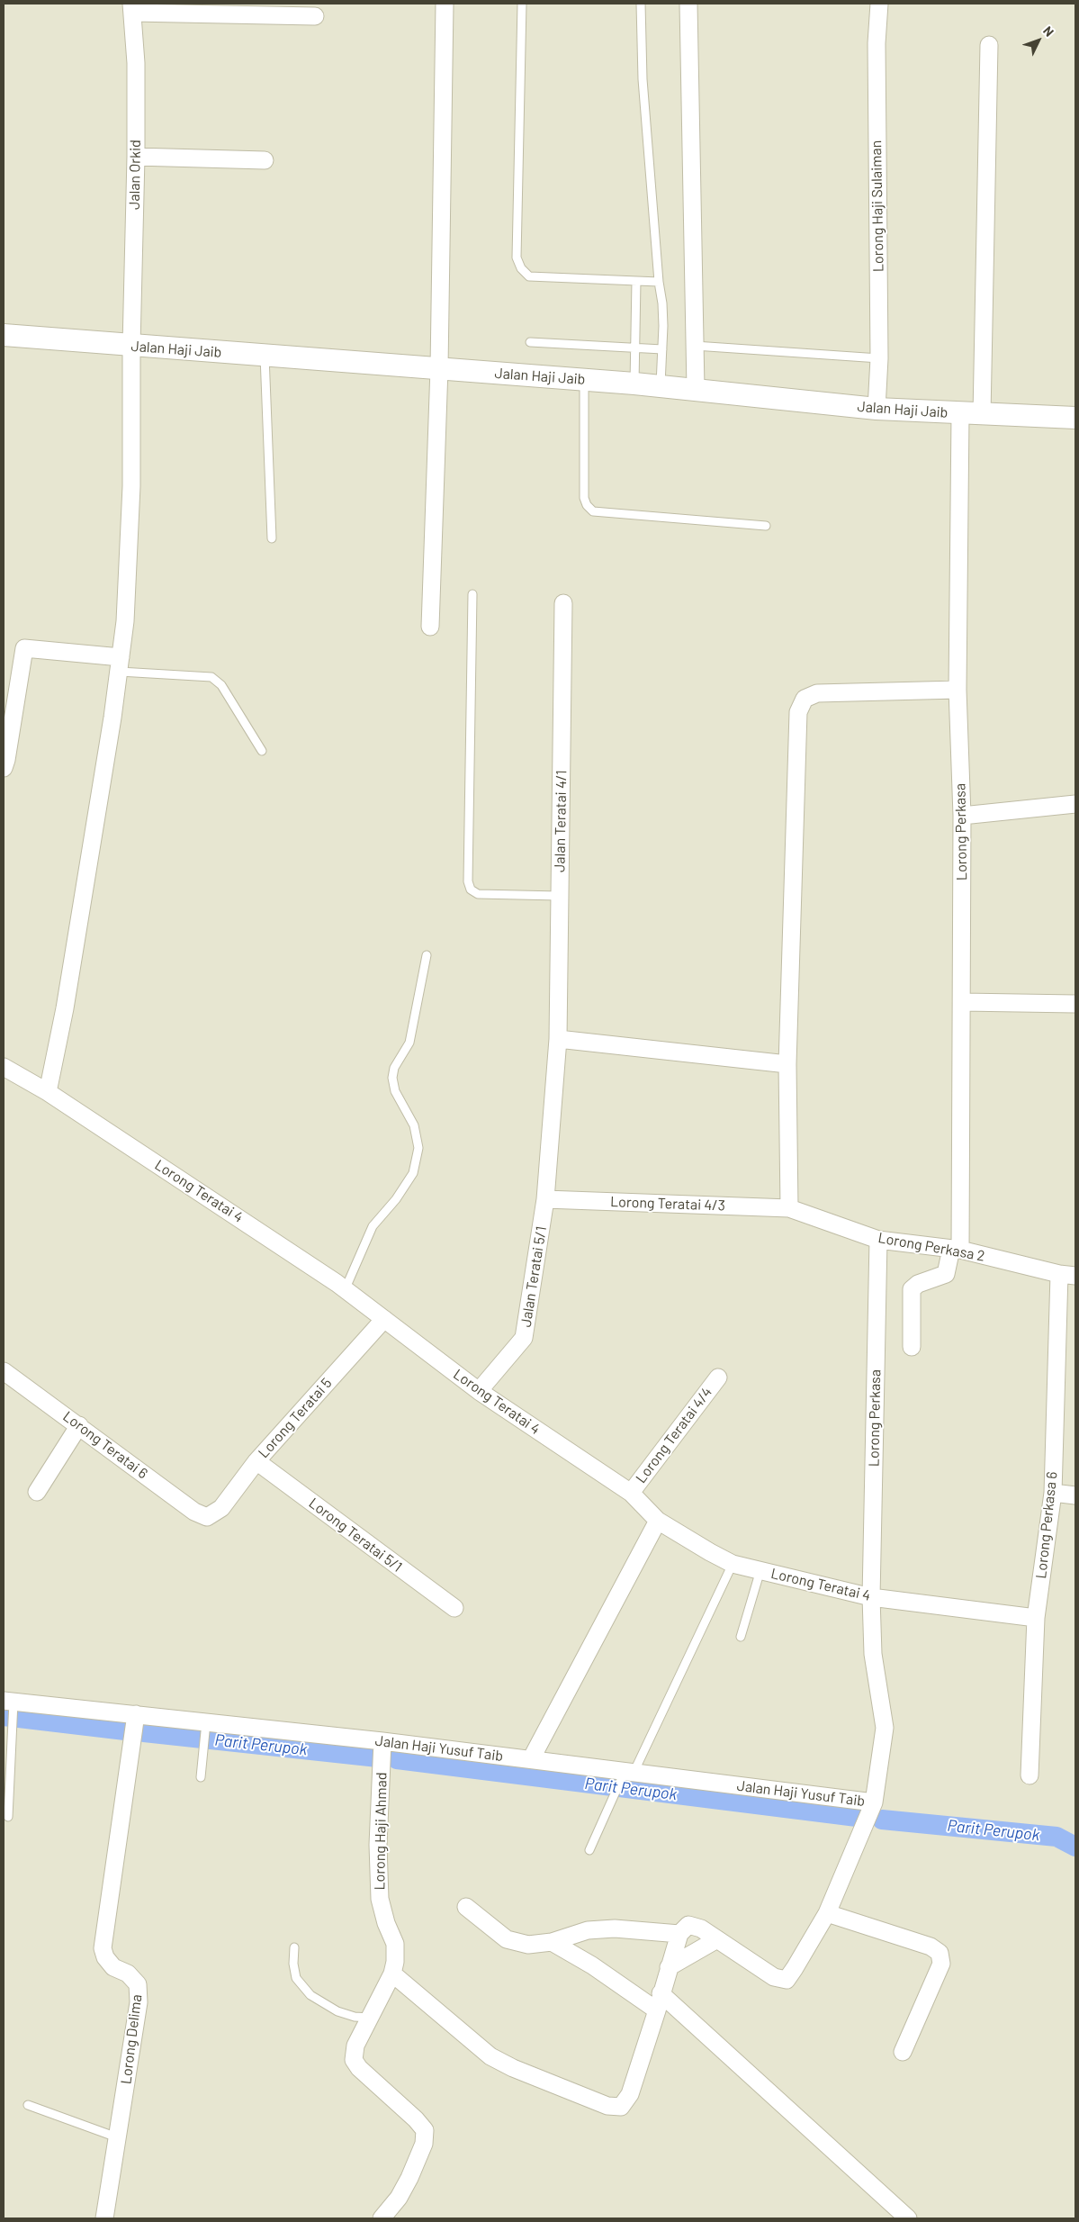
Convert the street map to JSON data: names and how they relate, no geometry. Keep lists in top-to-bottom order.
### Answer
{
  "streets": {
    "street": [
      "Jalan Orkid",
      "Lorong Haji Sulaiman",
      "Jalan Haji Jaib",
      "Jalan Teratai 4/1",
      "Lorong Perkasa",
      "Lorong Teratai 4",
      "Lorong Teratai 4/3",
      "Lorong Perkasa 2",
      "Jalan Teratai 5/1",
      "Lorong Teratai 5",
      "Lorong Teratai 4/4",
      "Lorong Teratai 6",
      "Lorong Perkasa 6",
      "Lorong Teratai 5/1",
      "Jalan Haji Yusuf Taib",
      "Lorong Haji Ahmad",
      "Lorong Delima"
    ]
  },
  "crossings": [
    ["Jalan Orkid", "Jalan Haji Jaib"],
    ["Jalan Orkid", "Lorong Teratai 4"],
    ["Lorong Haji Sulaiman", "Jalan Haji Jaib"],
    ["Jalan Haji Jaib", "Lorong Perkasa"],
    ["Jalan Teratai 4/1", "Jalan Teratai 5/1"],
    ["Lorong Perkasa", "Lorong Teratai 4"],
    ["Lorong Perkasa", "Lorong Perkasa 2"],
    ["Lorong Perkasa", "Jalan Haji Yusuf Taib"],
    ["Lorong Teratai 4", "Jalan Teratai 5/1"],
    ["Lorong Teratai 4", "Lorong Teratai 5"],
    ["Lorong Teratai 4", "Lorong Teratai 4/4"],
    ["Lorong Teratai 4", "Lorong Perkasa 6"],
    ["Lorong Teratai 4/3", "Lorong Perkasa 2"],
    ["Lorong Teratai 4/3", "Jalan Teratai 5/1"],
    ["Lorong Perkasa 2", "Lorong Perkasa 6"],
    ["Lorong Teratai 5", "Lorong Teratai 6"],
    ["Lorong Teratai 5", "Lorong Teratai 5/1"],
    ["Jalan Haji Yusuf Taib", "Lorong Haji Ahmad"],
    ["Jalan Haji Yusuf Taib", "Lorong Delima"]
  ],
  "water": ["Parit Perupok"],
  "north": "top right"
}
